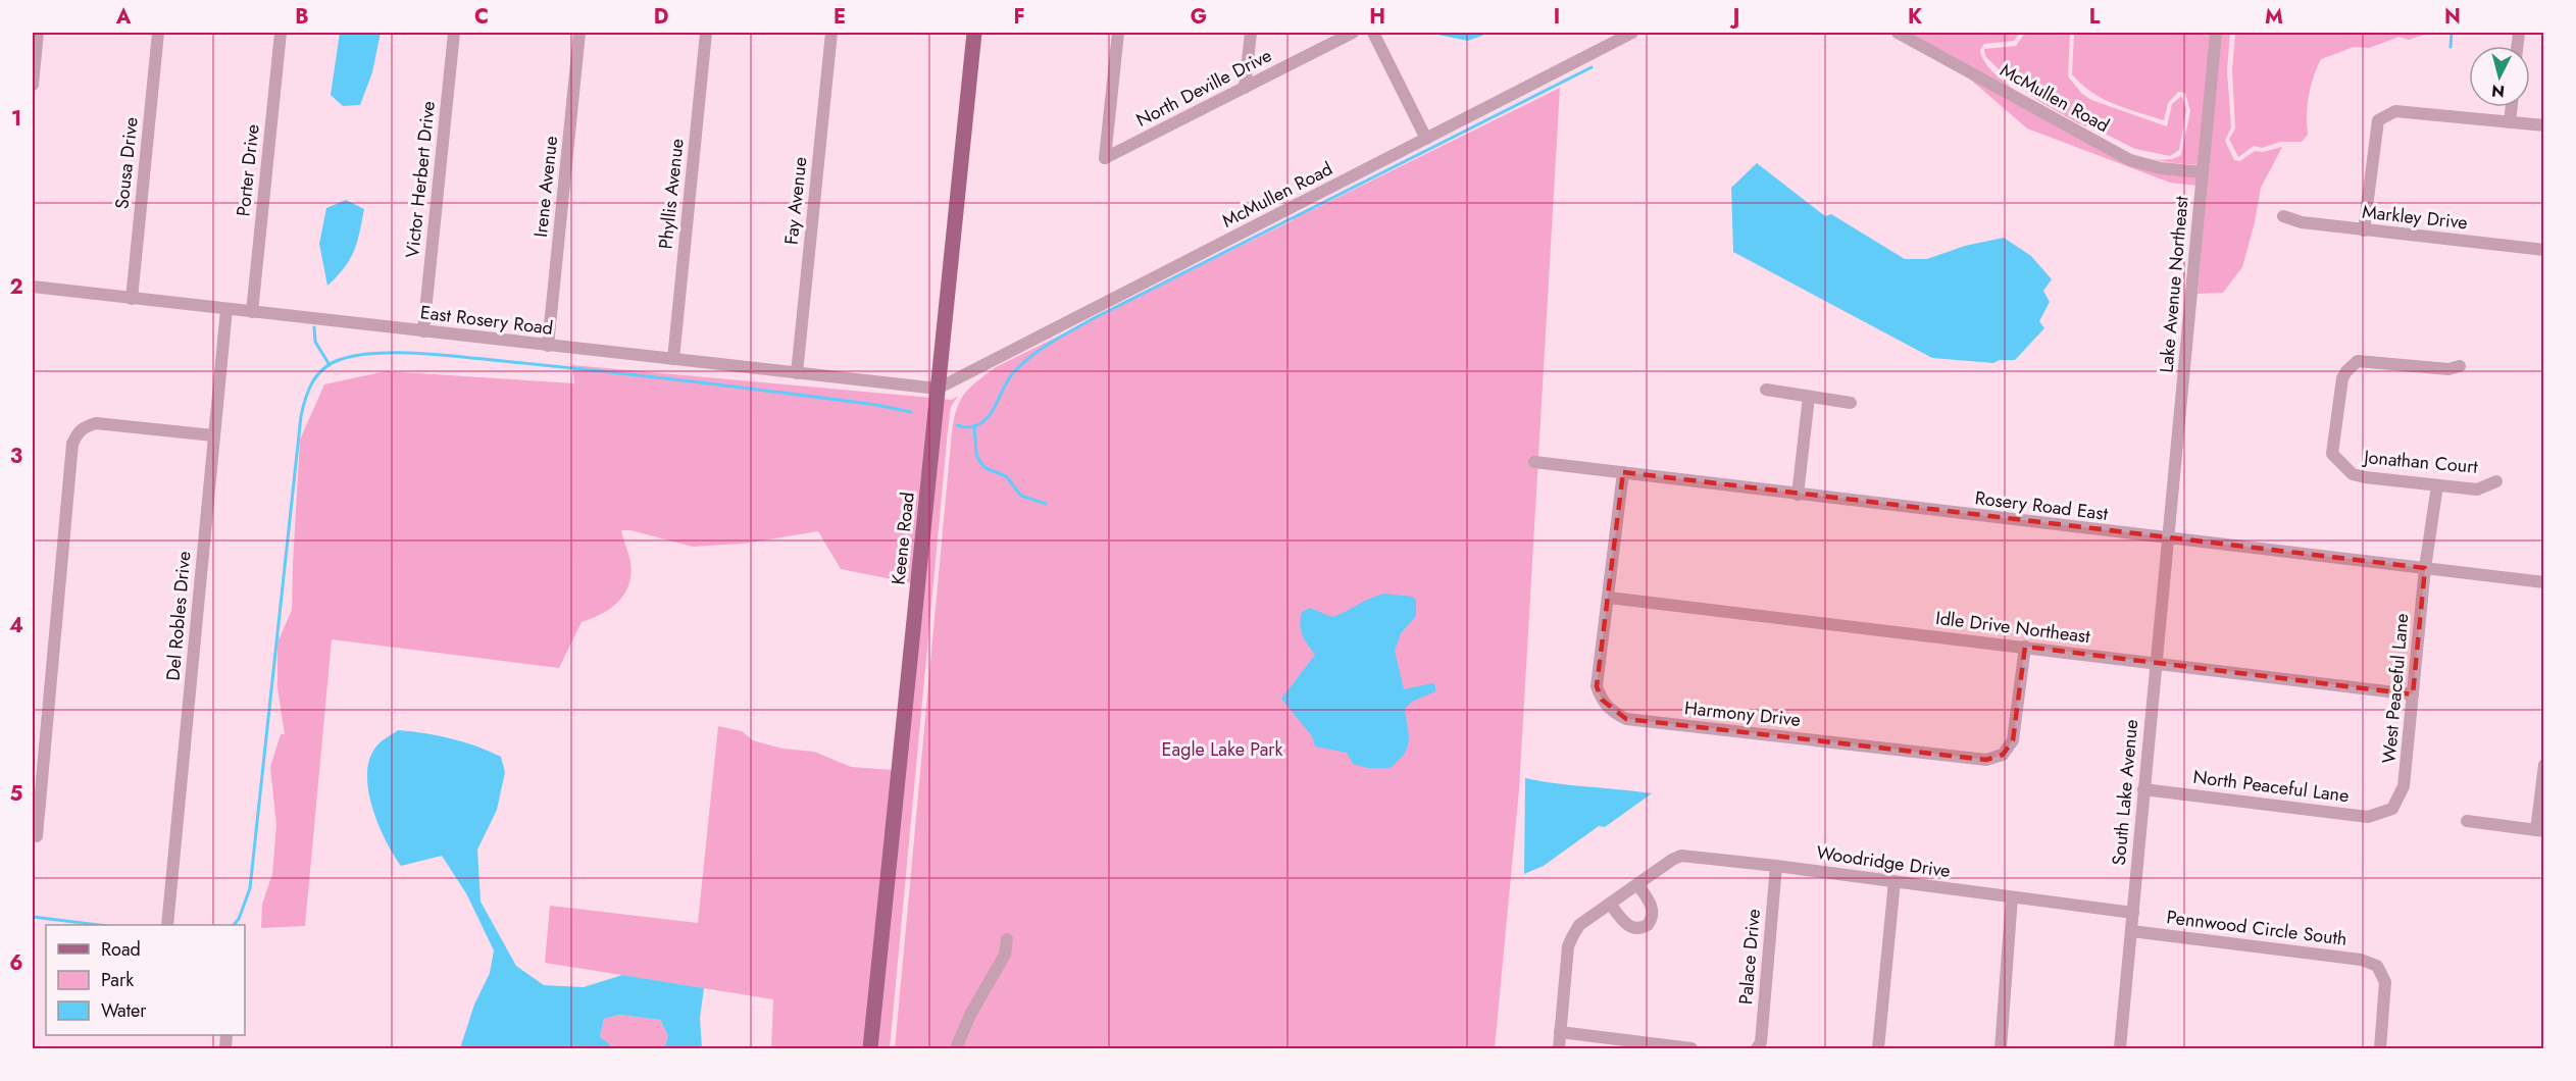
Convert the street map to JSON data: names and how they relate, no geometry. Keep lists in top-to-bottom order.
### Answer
{
  "streets": {
    "main road": ["Keene Road"],
    "street": [
      "North Deville Drive",
      "McMullen Road",
      "Sousa Drive",
      "Porter Drive",
      "Victor Herbert Drive",
      "Irene Avenue",
      "Phyllis Avenue",
      "Fay Avenue",
      "Markley Drive",
      "Lake Avenue Northeast",
      "East Rosery Road",
      "Jonathan Court",
      "Rosery Road East",
      "Del Robles Drive",
      "Idle Drive Northeast",
      "West Peaceful Lane",
      "Harmony Drive",
      "North Peaceful Lane",
      "South Lake Avenue",
      "Woodridge Drive",
      "Pennwood Circle South",
      "Palace Drive"
    ]
  },
  "crossings": [
    ["McMullen Road", "Lake Avenue Northeast"],
    ["McMullen Road", "East Rosery Road"],
    ["McMullen Road", "Keene Road"],
    ["Sousa Drive", "East Rosery Road"],
    ["Porter Drive", "East Rosery Road"],
    ["Victor Herbert Drive", "East Rosery Road"],
    ["Irene Avenue", "East Rosery Road"],
    ["Phyllis Avenue", "East Rosery Road"],
    ["Fay Avenue", "East Rosery Road"],
    ["Lake Avenue Northeast", "Rosery Road East"],
    ["Lake Avenue Northeast", "South Lake Avenue"],
    ["East Rosery Road", "Keene Road"],
    ["East Rosery Road", "Del Robles Drive"],
    ["Jonathan Court", "West Peaceful Lane"],
    ["Rosery Road East", "West Peaceful Lane"],
    ["Rosery Road East", "Harmony Drive"],
    ["Rosery Road East", "South Lake Avenue"],
    ["Idle Drive Northeast", "West Peaceful Lane"],
    ["Idle Drive Northeast", "Harmony Drive"],
    ["Idle Drive Northeast", "South Lake Avenue"],
    ["West Peaceful Lane", "North Peaceful Lane"],
    ["North Peaceful Lane", "South Lake Avenue"],
    ["South Lake Avenue", "Woodridge Drive"],
    ["South Lake Avenue", "Pennwood Circle South"],
    ["Woodridge Drive", "Palace Drive"]
  ],
  "parks": ["Eagle Lake Park"],
  "legend": ["Road", "Park", "Water"],
  "north": "bottom",
  "grid": {
    "columns": [
      "A",
      "B",
      "C",
      "D",
      "E",
      "F",
      "G",
      "H",
      "I",
      "J",
      "K",
      "L",
      "M",
      "N"
    ],
    "rows": [
      "1",
      "2",
      "3",
      "4",
      "5",
      "6"
    ]
  }
}
